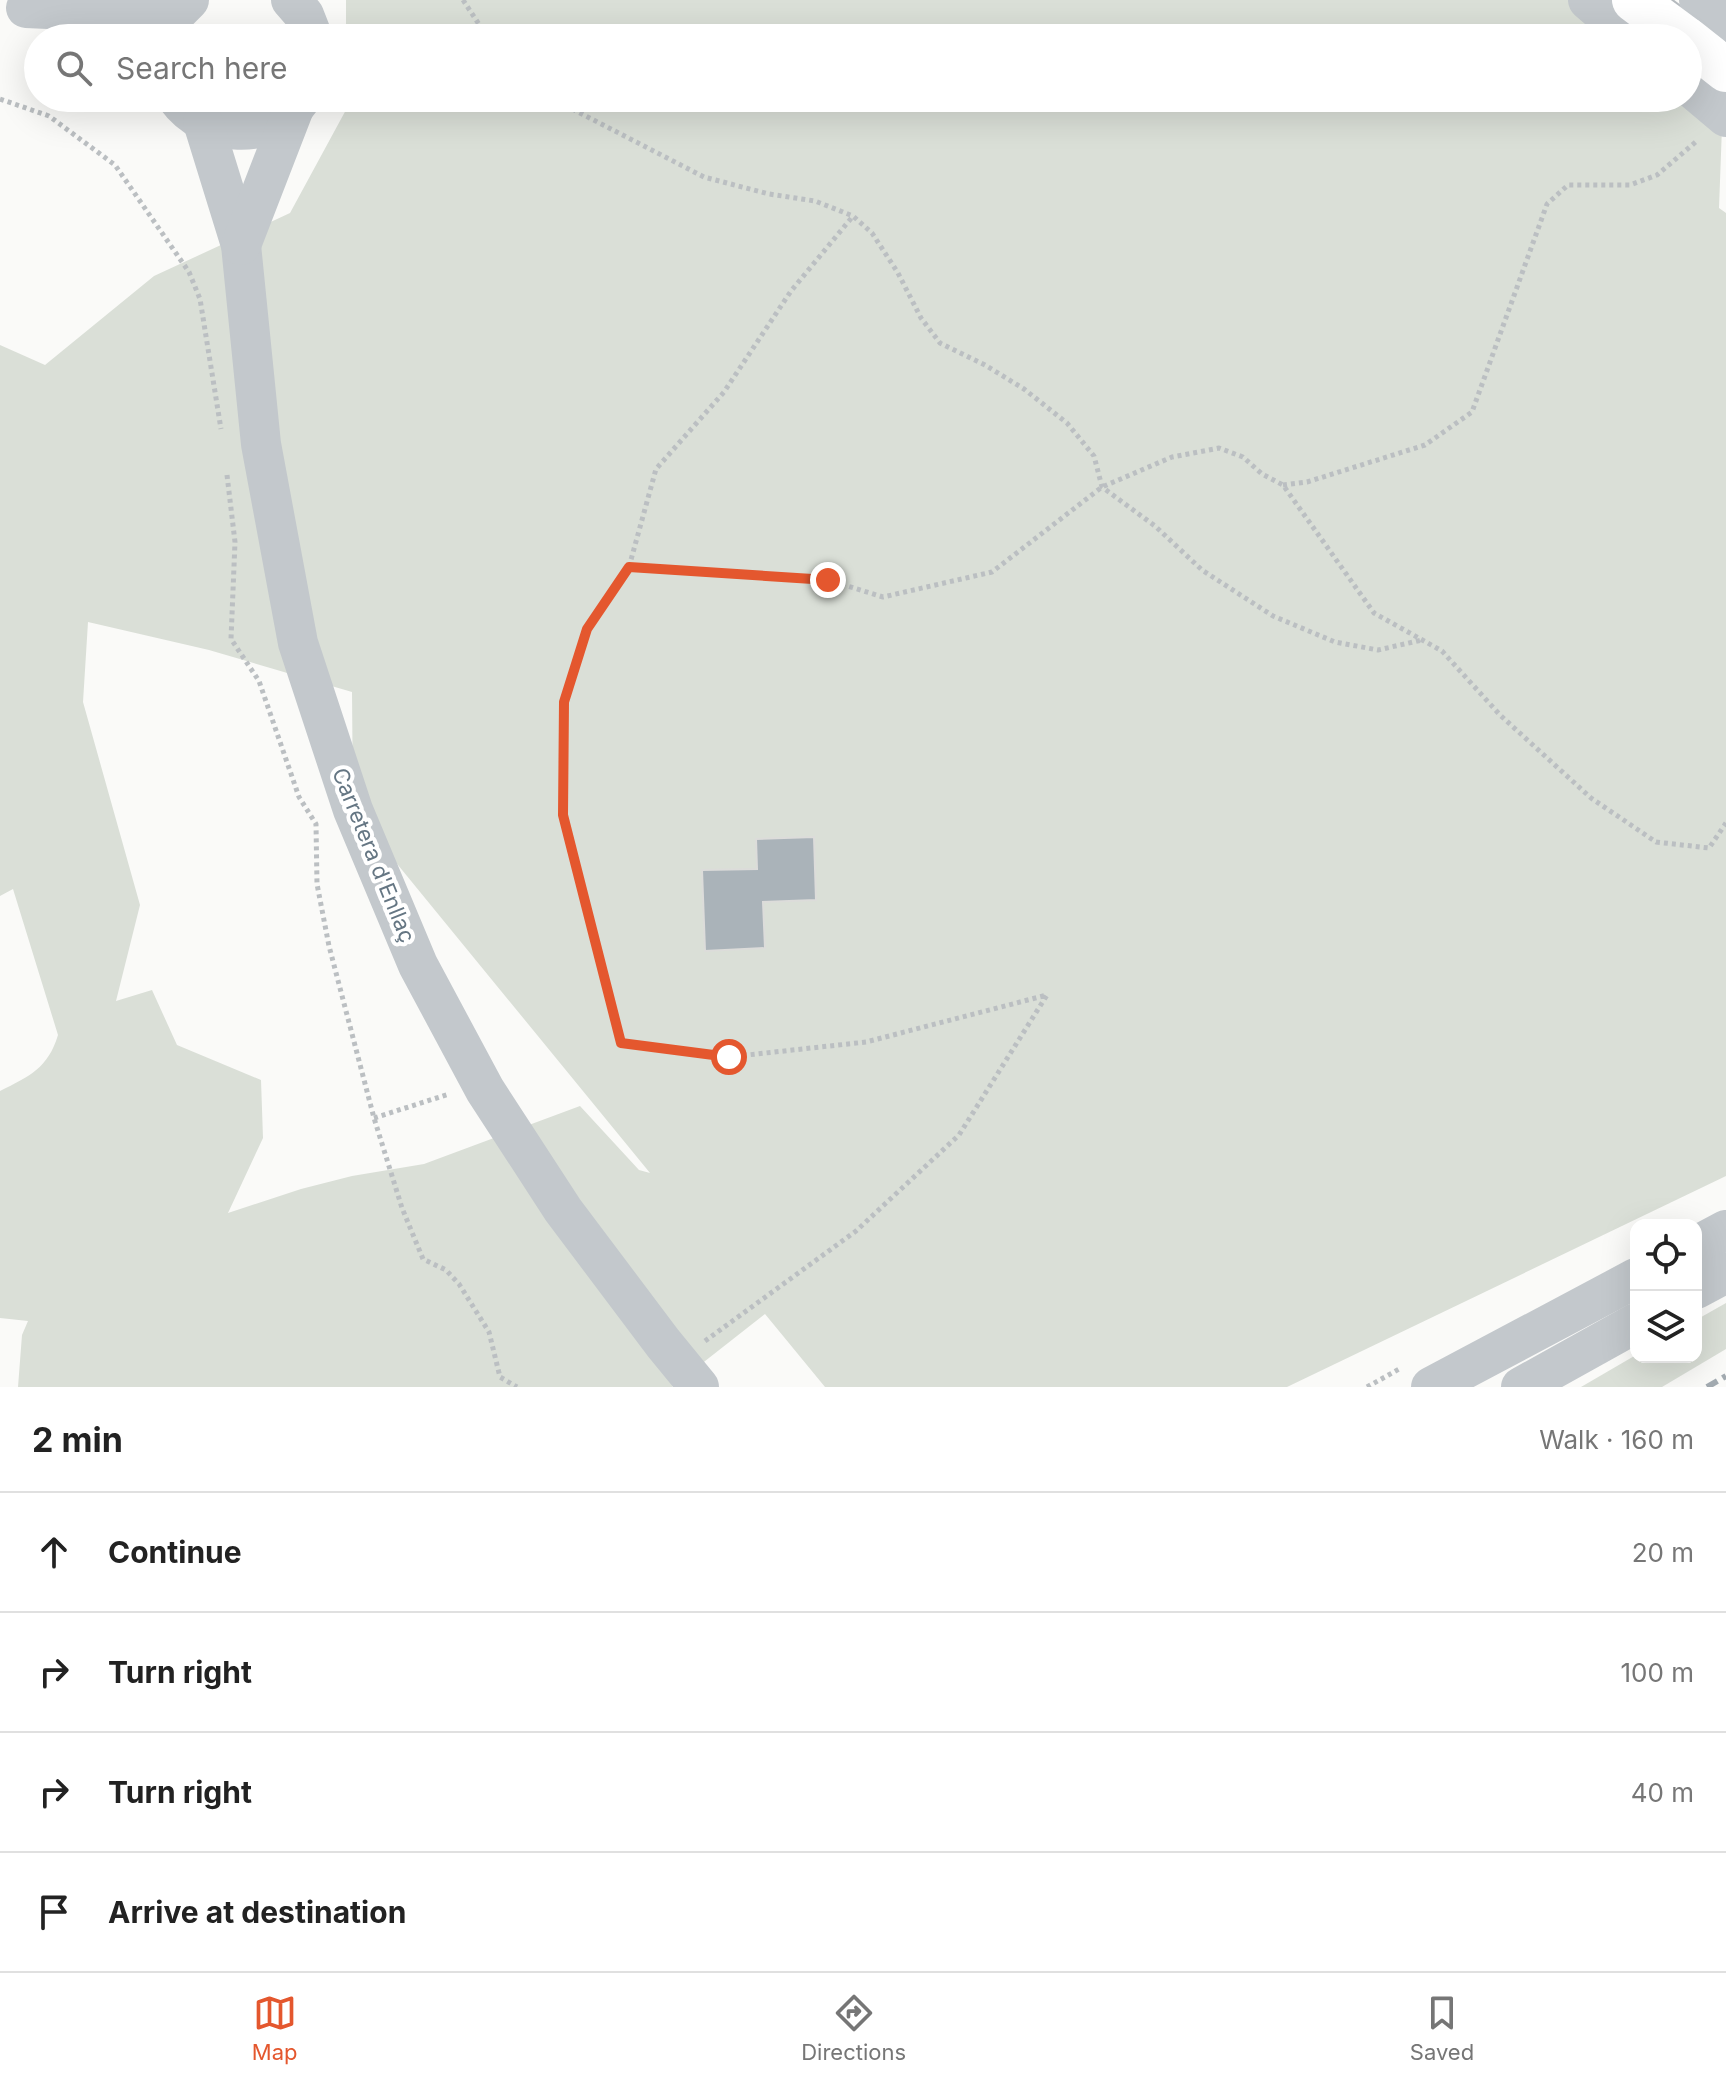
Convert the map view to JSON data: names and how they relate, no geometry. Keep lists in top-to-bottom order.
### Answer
{
  "streets": {
    "street": ["Carretera d'Enllaç"]
  },
  "page": {
    "search": "Search here",
    "heading": ["2 min", "Walk · 160 m"],
    "list": [
      ["Continue", "20 m"],
      ["Turn right", "100 m"],
      ["Turn right", "40 m"],
      "Arrive at destination"
    ],
    "nav": ["Map", "Directions", "Saved"]
  }
}
